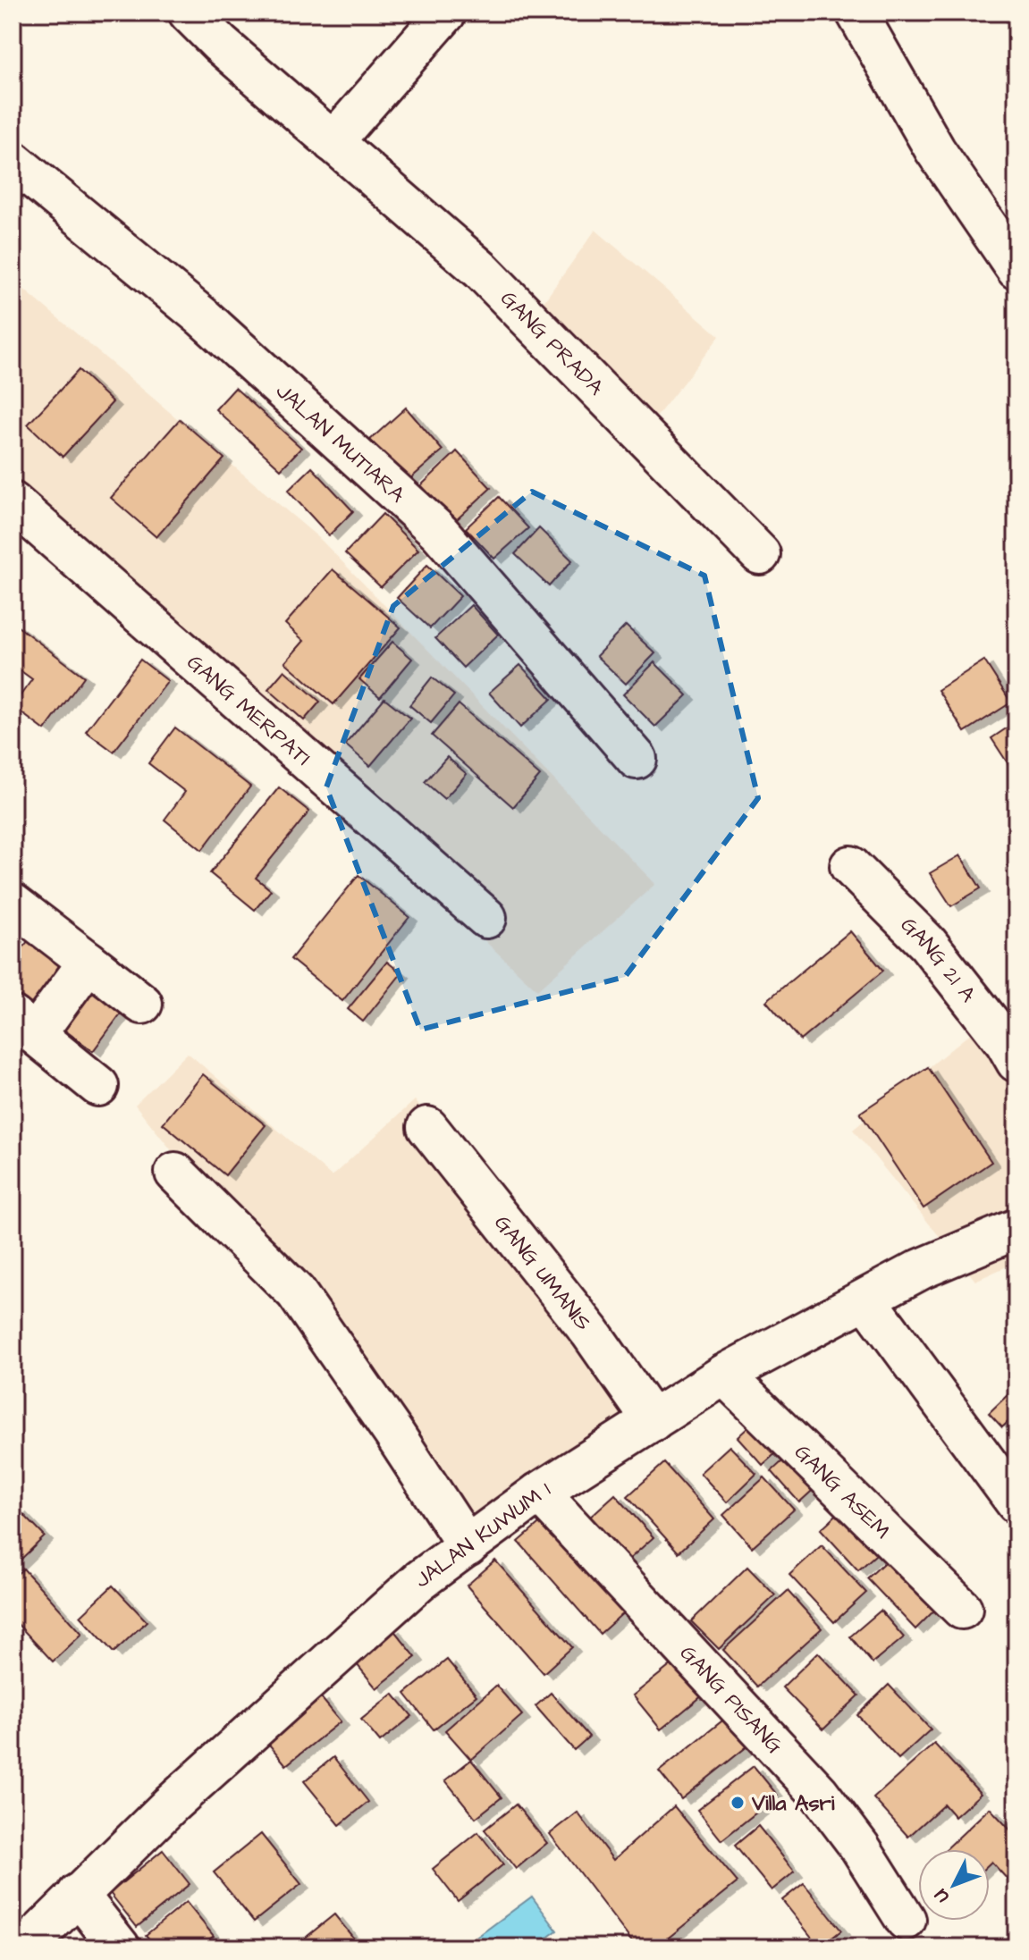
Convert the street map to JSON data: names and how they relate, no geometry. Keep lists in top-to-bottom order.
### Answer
{
  "streets": {
    "street": [
      "GANG PRADA",
      "JALAN MUTIARA",
      "GANG MERPATI",
      "GANG 21 A",
      "GANG UMANIS",
      "GANG ASEM",
      "JALAN KUWUM 1",
      "GANG PISANG"
    ]
  },
  "crossings": [
    ["GANG UMANIS", "JALAN KUWUM 1"],
    ["GANG ASEM", "JALAN KUWUM 1"],
    ["JALAN KUWUM 1", "GANG PISANG"]
  ],
  "places": ["Villa Asri"],
  "north": "bottom left"
}
